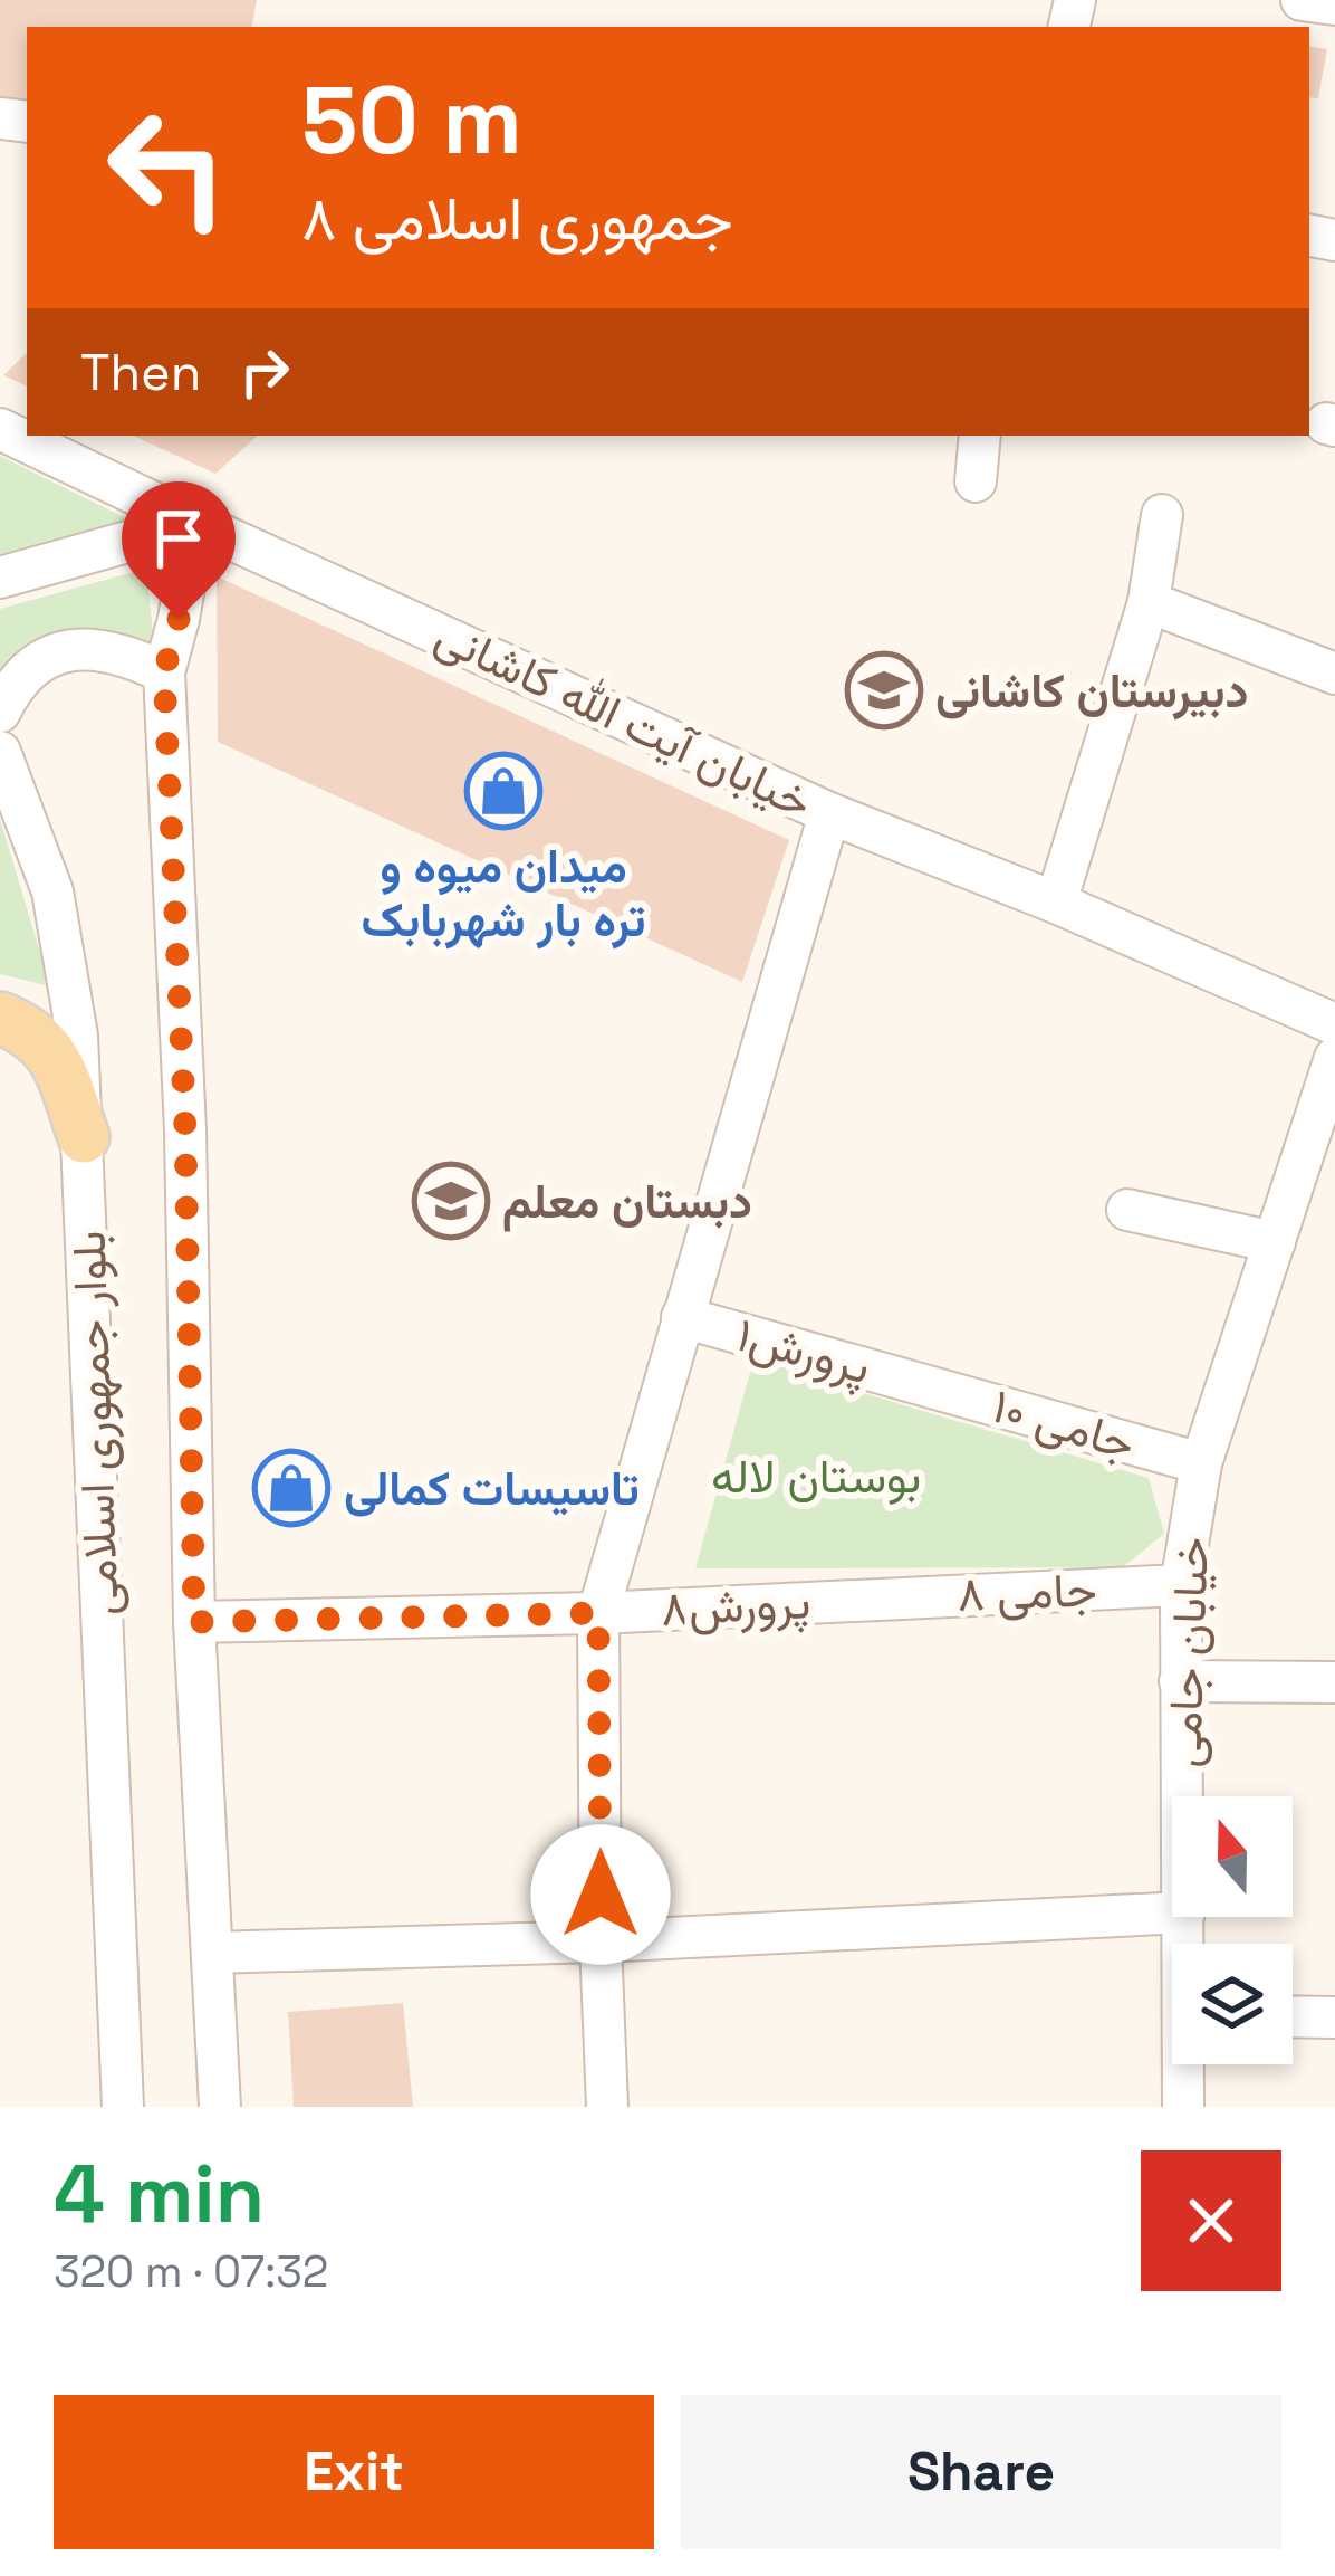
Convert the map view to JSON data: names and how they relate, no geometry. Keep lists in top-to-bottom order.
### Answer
{
  "streets": {
    "street": [
      "خیابان آیت الله کاشانی",
      "پرورش۱",
      "بلوار جمهوری اسلامی",
      "جامی ۱۰",
      "جامی ۸",
      "پرورش۸",
      "خیابان جامی"
    ]
  },
  "crossings": [
    ["خیابان آیت الله کاشانی", "بلوار جمهوری اسلامی"],
    ["پرورش۱", "جامی ۱۰"],
    ["بلوار جمهوری اسلامی", "پرورش۸"],
    ["جامی ۱۰", "خیابان جامی"],
    ["جامی ۸", "پرورش۸"],
    ["جامی ۸", "خیابان جامی"]
  ],
  "parks": ["بوستان لاله"],
  "places": {
    "school or university": ["دبیرستان کاشانی", "دبستان معلم"],
    "shop": ["میدان میوه و تره بار شهربابک", "تاسیسات کمالی"]
  },
  "north": "top",
  "page": {
    "turn": ["50 m", "جمهوری اسلامی ۸"],
    "then": "Then",
    "heading": ["4 min", "320 m · 07:32"],
    "buttons": ["Exit", "Share"]
  }
}
